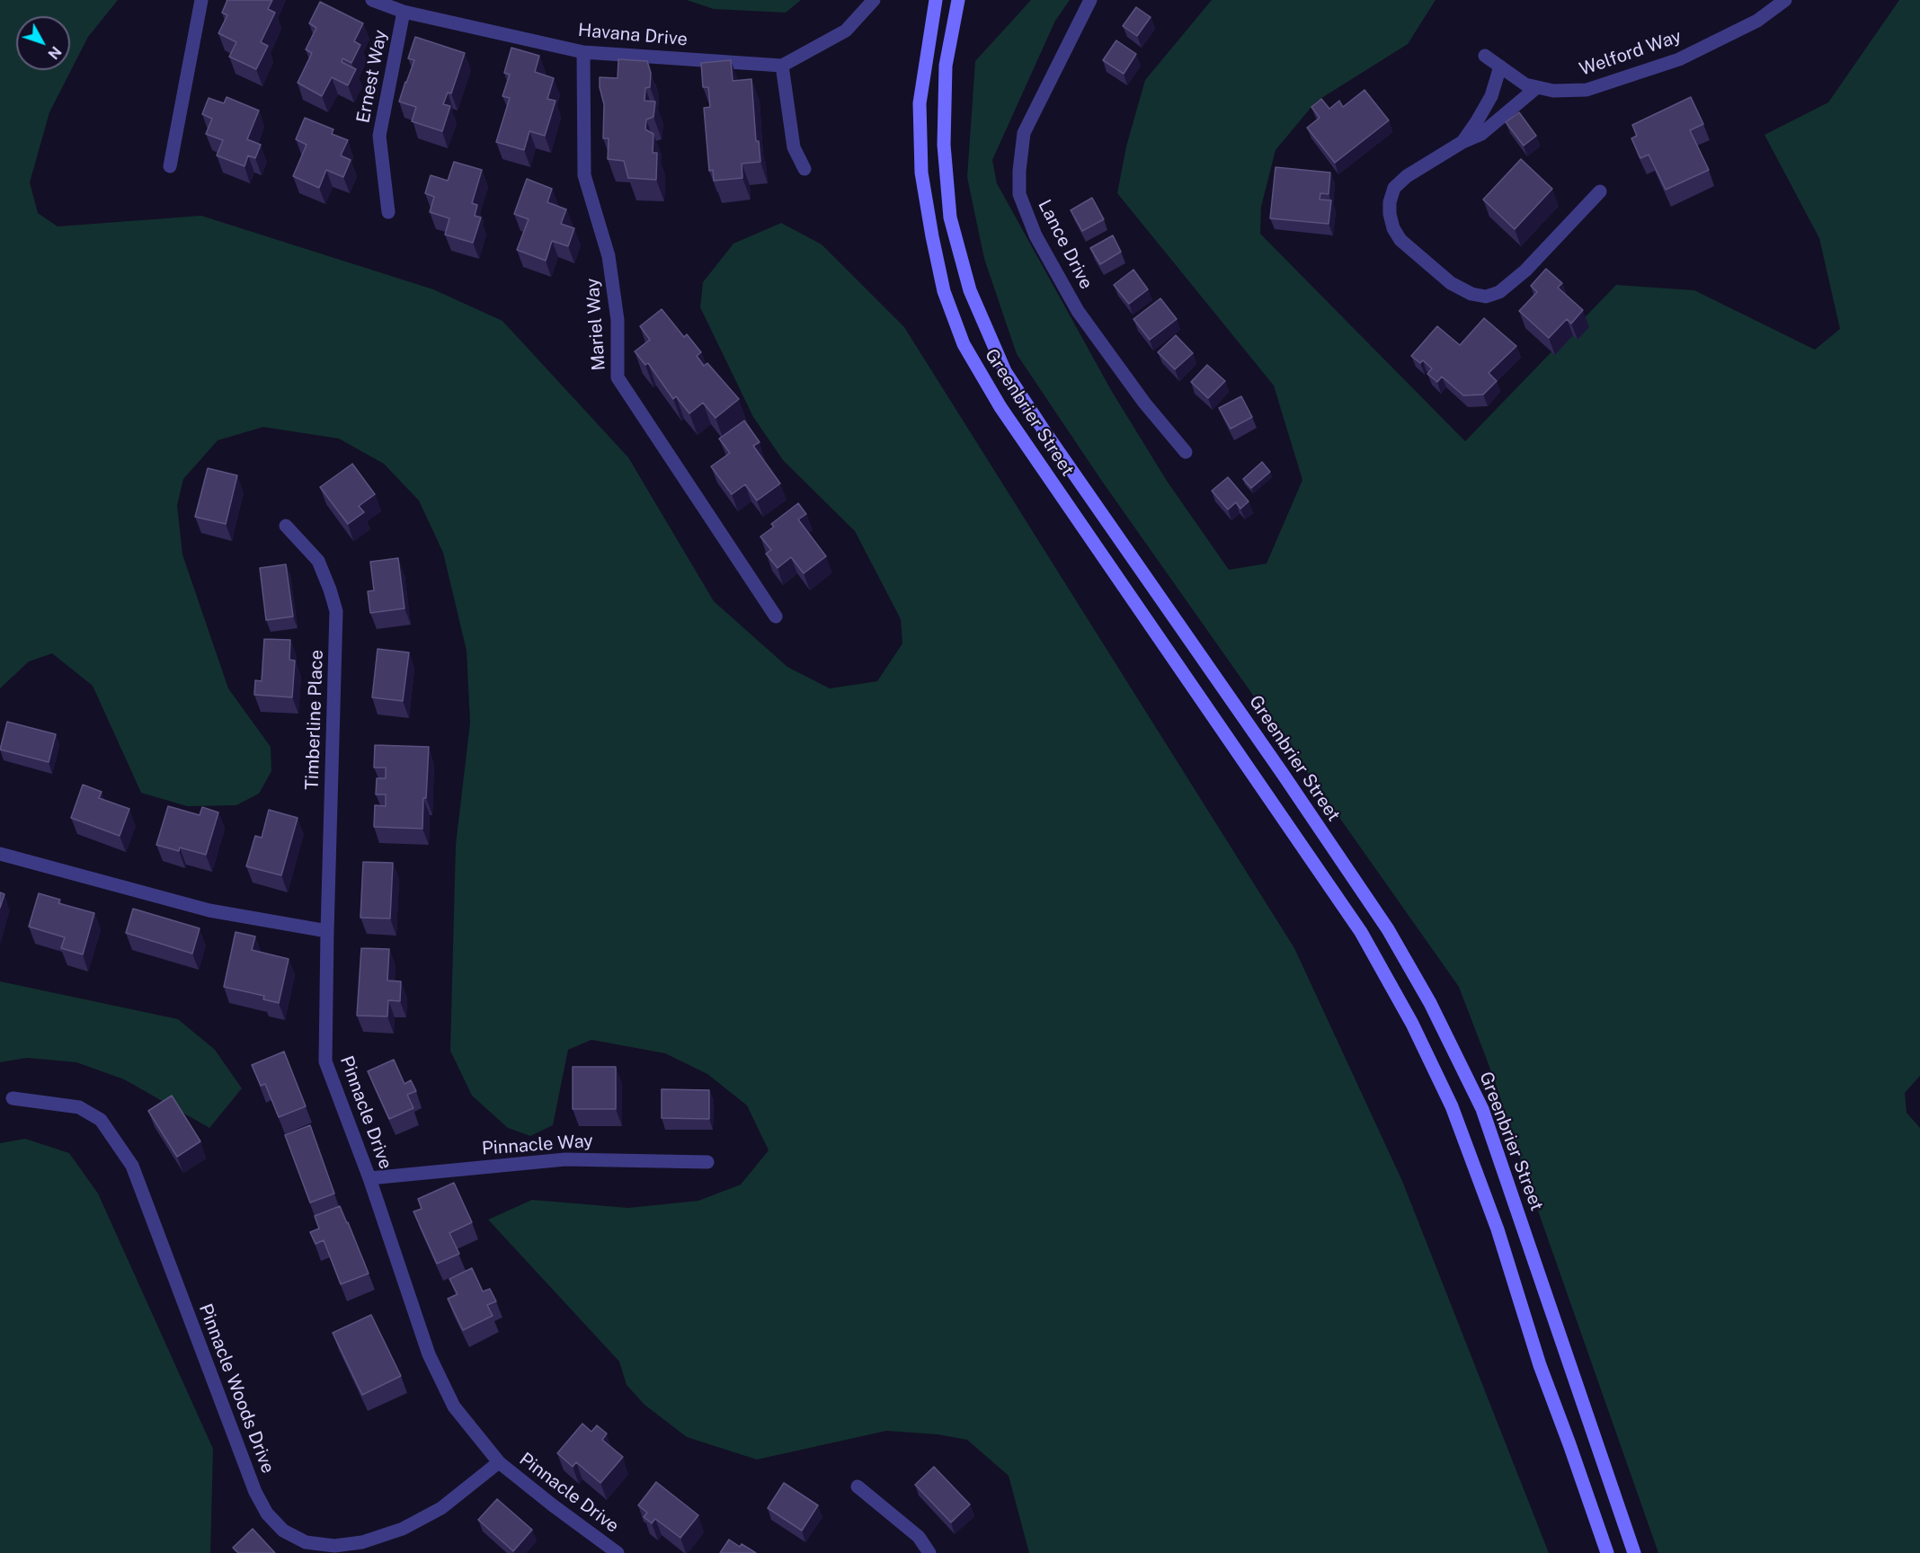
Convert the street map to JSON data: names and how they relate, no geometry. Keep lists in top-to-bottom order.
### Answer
{
  "streets": {
    "main road": ["Greenbrier Street"],
    "street": [
      "Havana Drive",
      "Welford Way",
      "Ernest Way",
      "Lance Drive",
      "Mariel Way",
      "Timberline Place",
      "Pinnacle Drive",
      "Pinnacle Way",
      "Pinnacle Woods Drive"
    ]
  },
  "crossings": [
    ["Havana Drive", "Ernest Way"],
    ["Havana Drive", "Mariel Way"],
    ["Timberline Place", "Pinnacle Drive"],
    ["Pinnacle Drive", "Pinnacle Way"],
    ["Pinnacle Drive", "Pinnacle Woods Drive"]
  ],
  "north": "bottom right"
}
